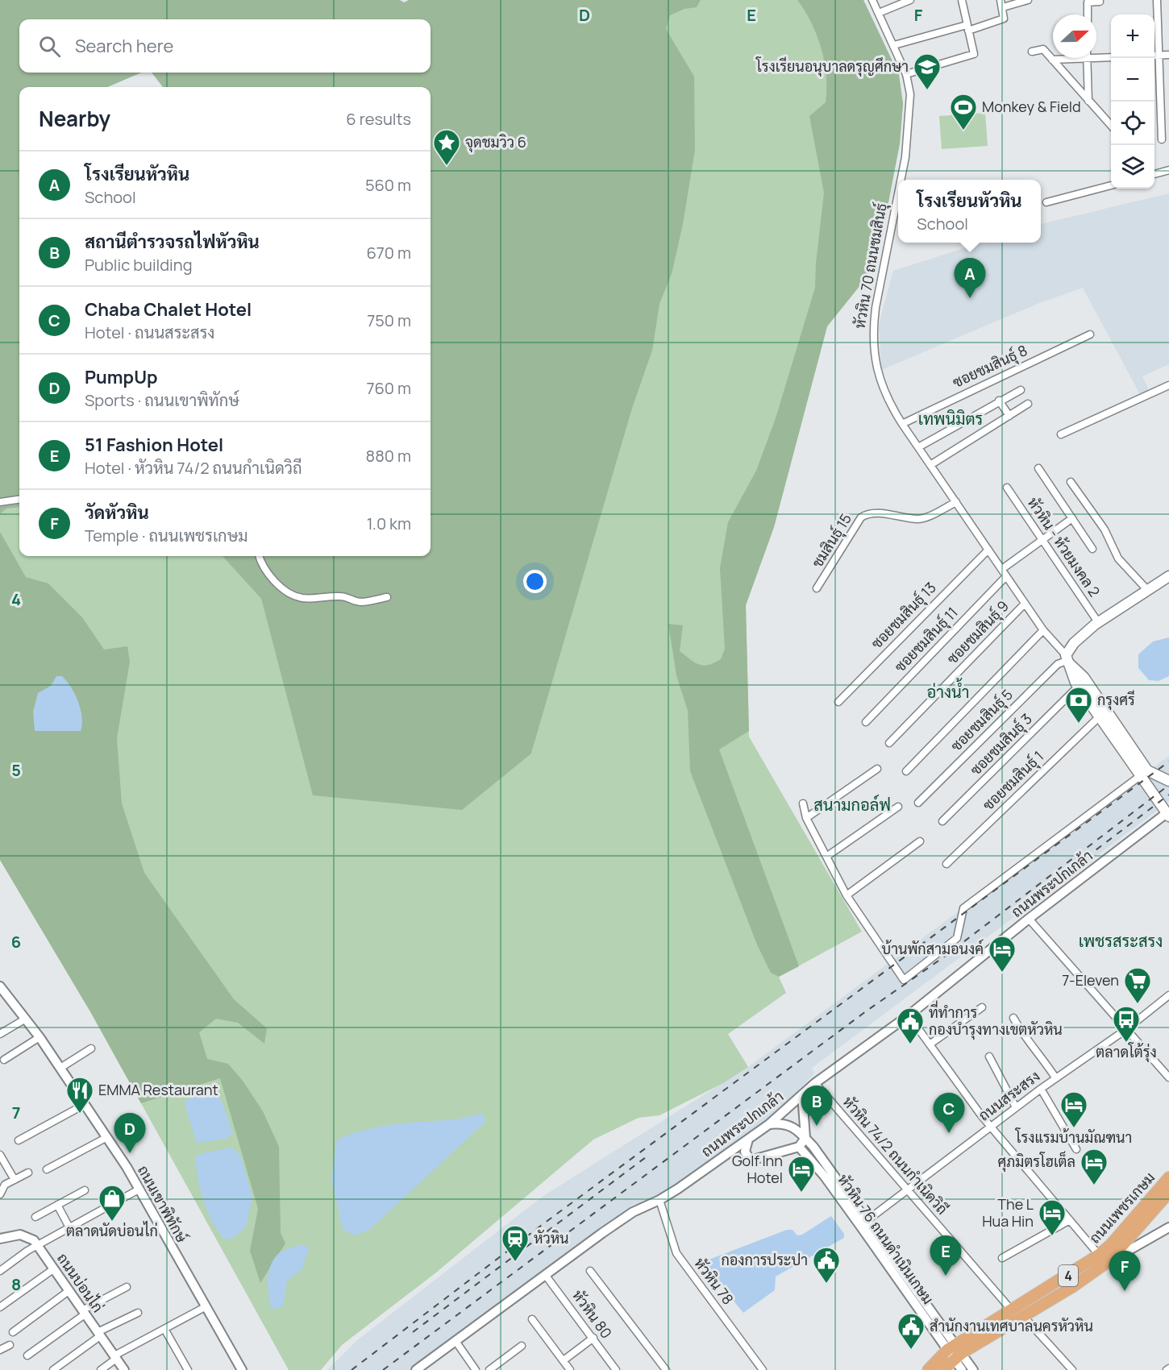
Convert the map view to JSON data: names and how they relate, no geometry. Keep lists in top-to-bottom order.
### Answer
{
  "streets": {
    "main road": ["หัวหิน 70 ถนนชมสินธุ์", "ถนนเพชรเกษม", "4"],
    "street": [
      "ซอยชมสินธุ์ 8",
      "ชมสินธุ์ 15",
      "หัวหิน - ห้วยมงคล 2",
      "ซอยชมสินธุ์ 13",
      "ซอยชมสินธุ์ 9",
      "ซอยชมสินธุ์ 11",
      "ซอยชมสินธุ์ 5",
      "ซอยชมสินธุ์ 3",
      "ซอยชมสินธุ์ 1",
      "ถนนพระปกเกล้า",
      "ถนนสระสรง",
      "หัวหิน 74/2 ถนนกำเนิดวิถี",
      "ถนนเขาพิทักษ์",
      "หัวหิน 76 ถนนดำเนินเกษม",
      "หัวหิน 78",
      "ถนนบ่อนไก่",
      "หัวหิน 80"
    ]
  },
  "crossings": [
    ["หัวหิน 70 ถนนชมสินธุ์", "ซอยชมสินธุ์ 8"],
    ["หัวหิน 70 ถนนชมสินธุ์", "ชมสินธุ์ 15"],
    ["หัวหิน 70 ถนนชมสินธุ์", "ซอยชมสินธุ์ 13"],
    ["หัวหิน 70 ถนนชมสินธุ์", "ซอยชมสินธุ์ 9"],
    ["หัวหิน 70 ถนนชมสินธุ์", "ซอยชมสินธุ์ 11"],
    ["หัวหิน 70 ถนนชมสินธุ์", "ซอยชมสินธุ์ 5"],
    ["หัวหิน 70 ถนนชมสินธุ์", "ซอยชมสินธุ์ 3"],
    ["หัวหิน 70 ถนนชมสินธุ์", "ซอยชมสินธุ์ 1"],
    ["หัวหิน 70 ถนนชมสินธุ์", "ถนนพระปกเกล้า"],
    ["ถนนพระปกเกล้า", "หัวหิน 74/2 ถนนกำเนิดวิถี"],
    ["ถนนพระปกเกล้า", "หัวหิน 76 ถนนดำเนินเกษม"],
    ["ถนนพระปกเกล้า", "หัวหิน 78"],
    ["ถนนพระปกเกล้า", "หัวหิน 80"],
    ["ถนนสระสรง", "หัวหิน 74/2 ถนนกำเนิดวิถี"],
    ["ถนนสระสรง", "หัวหิน 76 ถนนดำเนินเกษม"],
    ["หัวหิน 74/2 ถนนกำเนิดวิถี", "ถนนเพชรเกษม"],
    ["ถนนเพชรเกษม", "หัวหิน 76 ถนนดำเนินเกษม"]
  ],
  "districts": [
    "เทพนิมิตร",
    "อ่างน้ำ",
    "สนามกอล์ฟ",
    "เพชรสระสรง"
  ],
  "places": {
    "school or university": ["โรงเรียนอนุบาลดรุญศึกษา"],
    "sports": ["Monkey & Field"],
    "place": ["จุดชมวิว 6"],
    "bank": ["กรุงศรี"],
    "hotel": [
      "บ้านพักสามอนงค์",
      "โรงแรมบ้านมัณฑนา",
      "ศุภมิตรโฮเต็ล",
      "Golf Inn Hotel",
      "The L Hua Hin"
    ],
    "supermarket": ["7-Eleven"],
    "bus stop": ["ตลาดโต้รุ่ง"],
    "public building": ["ที่ทำการ กองบำรุงทางเขตหัวหิน", "กองการประปา", "สำนักงานเทศบาลนครหัวหิน"],
    "restaurant": ["EMMA Restaurant"],
    "shop": ["ตลาดนัดบ่อนไก่"],
    "station": ["หัวหิน"]
  },
  "north": "right",
  "page": {
    "map_buttons": ["+", "−"],
    "search": "Search here",
    "heading": ["Nearby", "6 results"],
    "list": [
      {
        "mark": "A",
        "name": "โรงเรียนหัวหิน",
        "note": "School",
        "value": "560 m"
      },
      {
        "mark": "B",
        "name": "สถานีตำรวจรถไฟหัวหิน",
        "note": "Public building",
        "value": "670 m"
      },
      {
        "mark": "C",
        "name": "Chaba Chalet Hotel",
        "note": "Hotel · ถนนสระสรง",
        "value": "750 m"
      },
      {
        "mark": "D",
        "name": "PumpUp",
        "note": "Sports · ถนนเขาพิทักษ์",
        "value": "760 m"
      },
      {
        "mark": "E",
        "name": "51 Fashion Hotel",
        "note": "Hotel · หัวหิน 74/2 ถนนกำเนิดวิถี",
        "value": "880 m"
      },
      {
        "mark": "F",
        "name": "วัดหัวหิน",
        "note": "Temple · ถนนเพชรเกษม",
        "value": "1.0 km"
      }
    ],
    "popup": ["โรงเรียนหัวหิน", "School"],
    "pins": [
      "A",
      "B",
      "C",
      "D",
      "E",
      "F"
    ]
  },
  "grid": {
    "columns": ["D", "E", "F"],
    "rows": [
      "4",
      "5",
      "6",
      "7",
      "8"
    ]
  }
}
